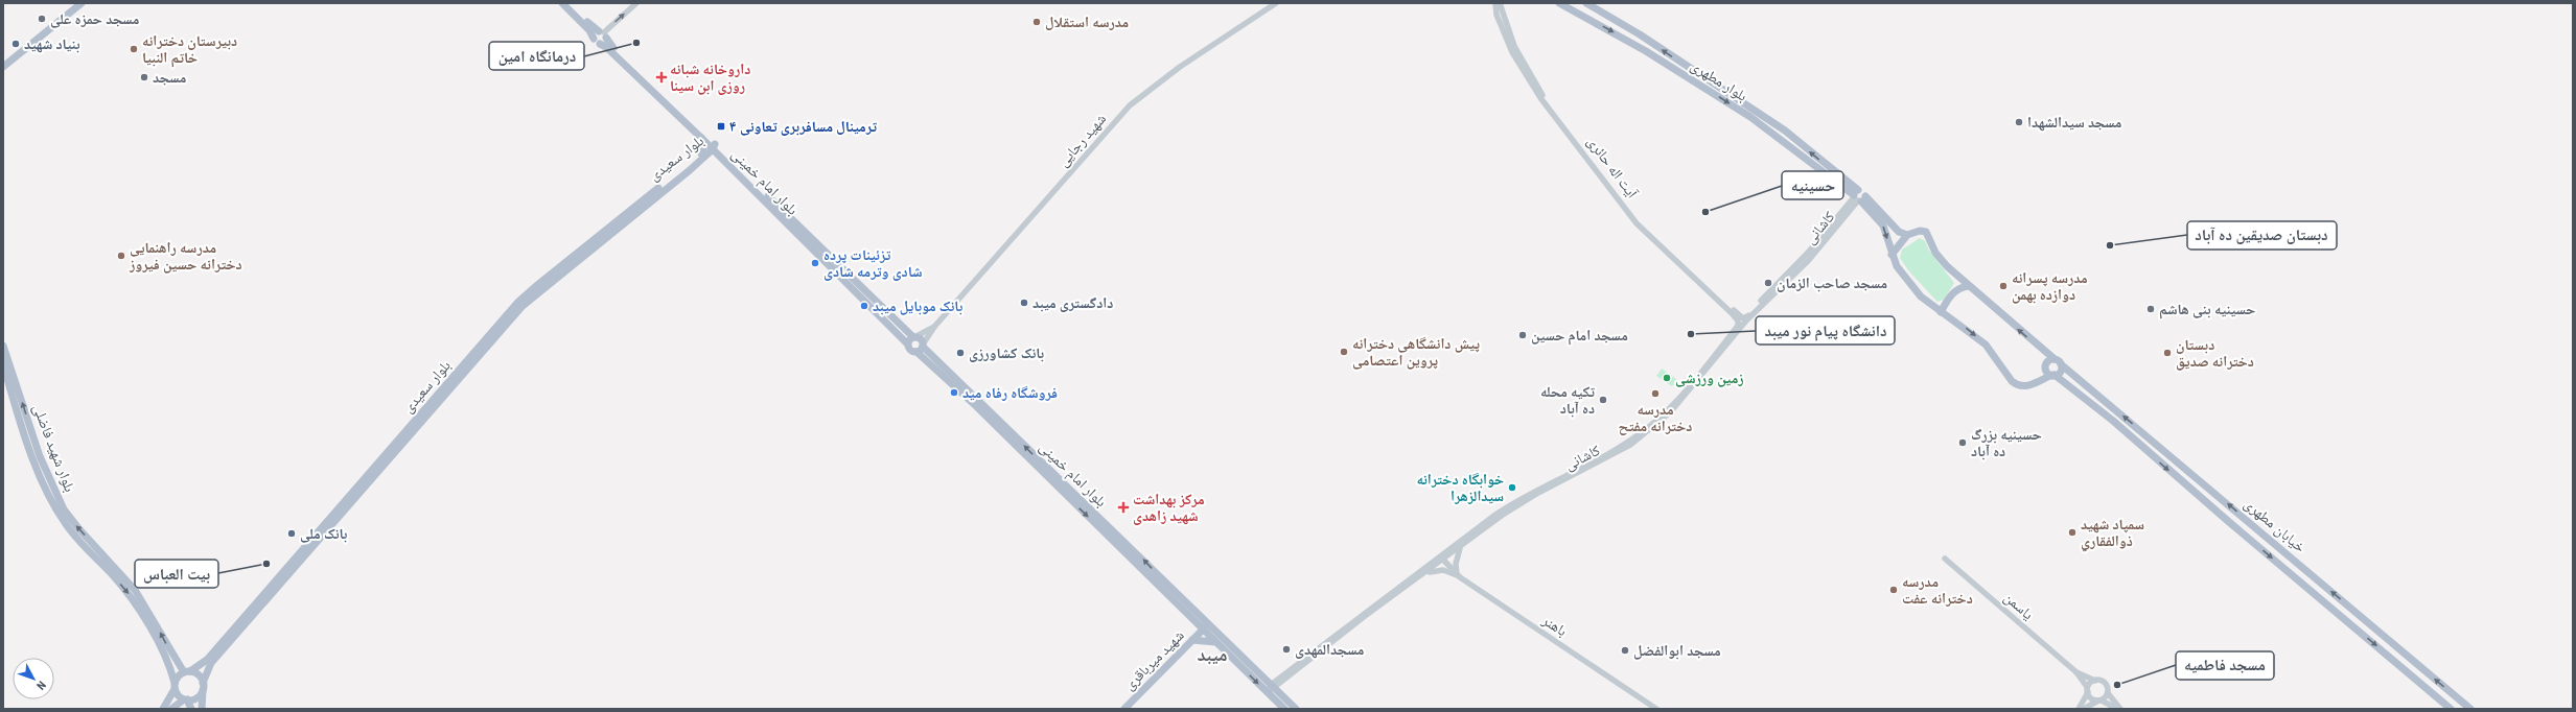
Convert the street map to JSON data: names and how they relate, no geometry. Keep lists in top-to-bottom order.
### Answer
{
  "streets": {
    "main road": [
      "بلوار مطهری",
      "بلوار سعیدی",
      "بلوار امام خمینی",
      "بلوار شهید فاضلی",
      "خیابان مطهری",
      "شهید میرباقری"
    ],
    "street": [
      "شهید رجایی",
      "آیت اله حائری",
      "کاشانی",
      "یاسمن",
      "باهنر"
    ]
  },
  "crossings": [
    ["بلوار مطهری", "کاشانی"],
    ["بلوار مطهری", "خیابان مطهری"],
    ["بلوار سعیدی", "بلوار امام خمینی"],
    ["بلوار سعیدی", "بلوار شهید فاضلی"],
    ["آیت اله حائری", "کاشانی"],
    ["بلوار امام خمینی", "کاشانی"],
    ["بلوار امام خمینی", "شهید میرباقری"],
    ["کاشانی", "باهنر"]
  ],
  "districts": ["میبد"],
  "places": {
    "other": [
      "مسجد حمزه علی",
      "مدرسه استقلال",
      "درمانگاه امین",
      "بنیاد شهید",
      "دبیرستان دخترانه خاتم النبیا",
      "مسجد",
      "مسجد سیدالشهدا",
      "حسینیه",
      "دبستان صدیقین ده آباد",
      "مدرسه راهنمایی دخترانه حسین فیروز",
      "تزئینات پرده شادی وترمه شادی",
      "مسجد صاحب الزمان",
      "مدرسه پسرانه دوازده بهمن",
      "دادگستری میبد",
      "بانک موبایل میبد",
      "حسینیه بنی هاشم",
      "دانشگاه پیام نور میبد",
      "مسجد امام حسین",
      "پیش دانشگاهی دخترانه پروین اعتصامی",
      "بانک کشاورزی",
      "دبستان دخترانه صدیق",
      "زمین ورزشی",
      "فروشگاه رفاه مید",
      "مدرسه دخترانه مفتح",
      "تکیه محله ده آباد",
      "حسینیه بزرگ ده آباد",
      "خوابگاه دخترانه سیدالزهرا",
      "سمپاد شهيد ذوالفقاري",
      "بانک ملی",
      "بیت العباس",
      "مدرسه دخترانه عفت",
      "مسجدالمهدی",
      "مسجد ابوالفضل",
      "مسجد فاطمیه"
    ],
    "health": ["داروخانه شبانه روزی ابن سینا", "مرکز بهداشت شهید زاهدی"],
    "transit": ["ترمینال مسافربری تعاونی ۴"]
  },
  "north": "bottom right"
}
